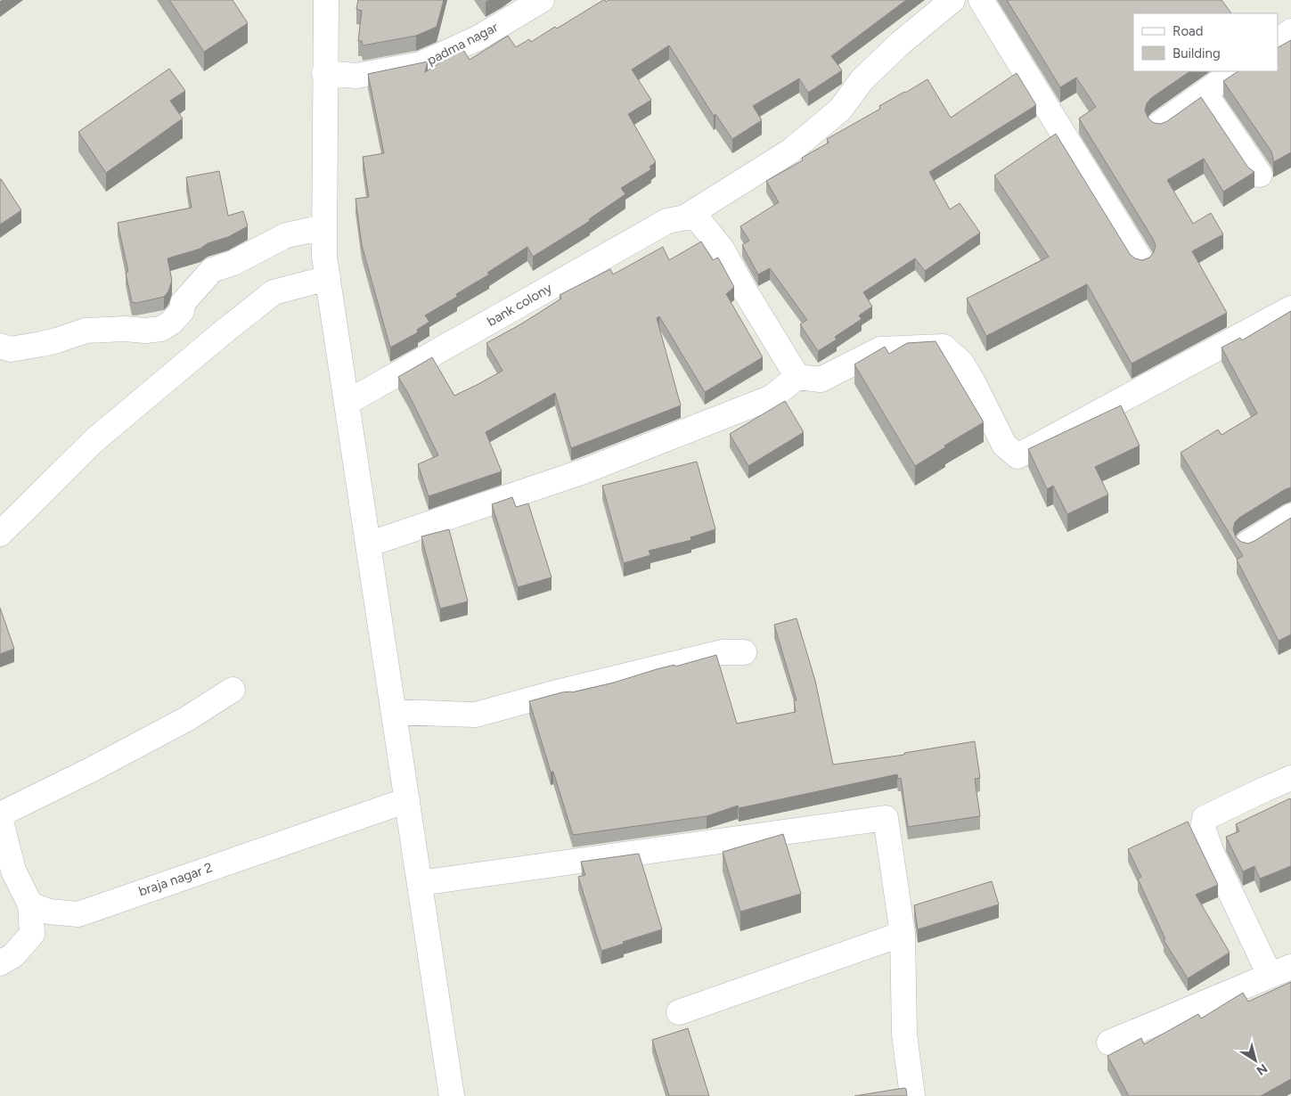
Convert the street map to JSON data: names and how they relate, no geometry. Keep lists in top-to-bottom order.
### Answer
{
  "streets": {
    "street": ["padma nagar", "bank colony", "braja nagar 2"]
  },
  "legend": ["Road", "Building"],
  "north": "bottom right"
}
